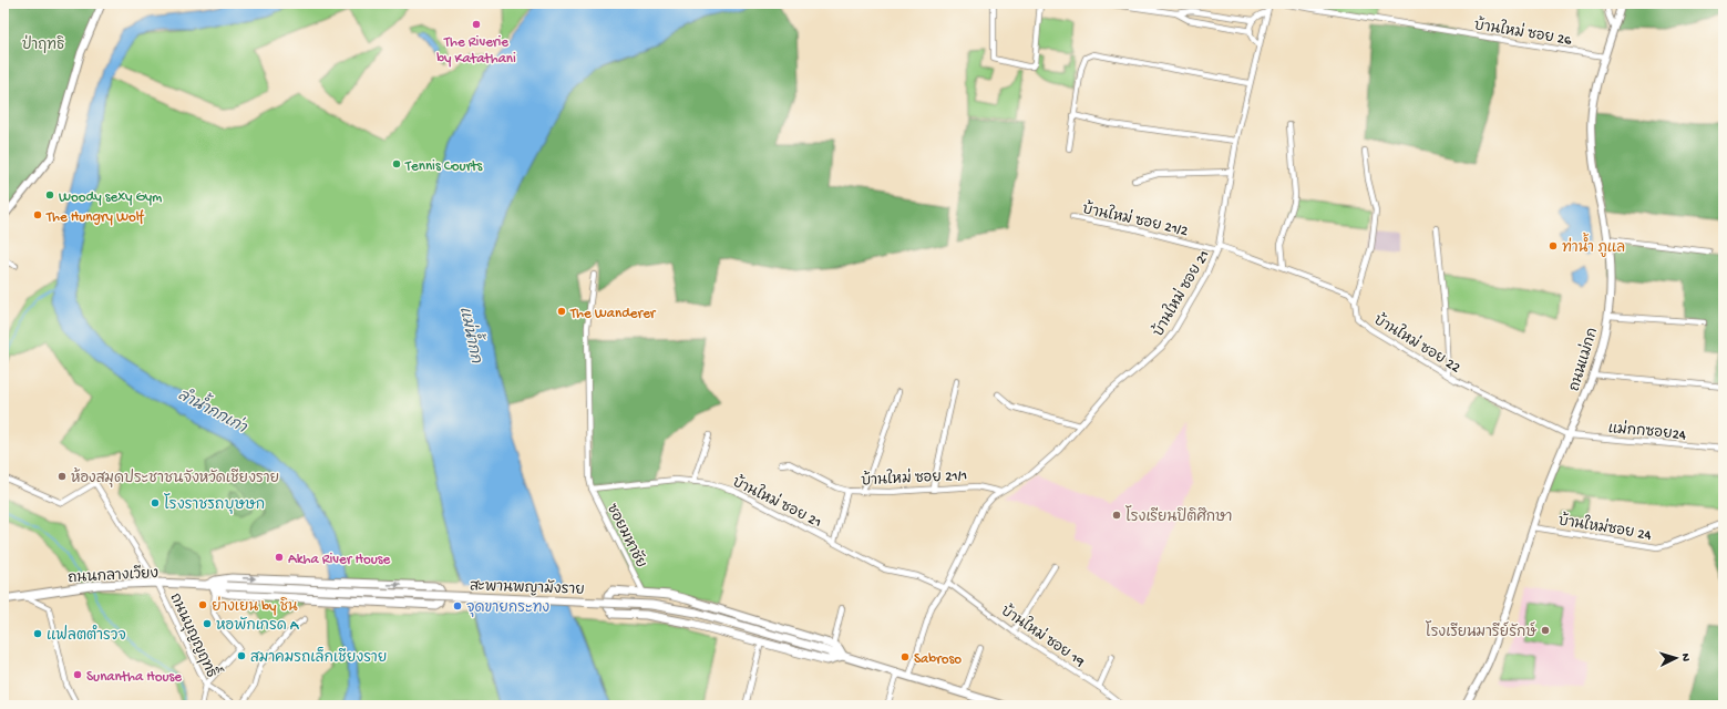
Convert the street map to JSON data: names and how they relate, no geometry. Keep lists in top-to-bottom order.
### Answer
{
  "streets": {
    "main road": ["ถนนกลางเวียง", "สะพานพญามังราย"],
    "street": [
      "บ้านใหม่ ซอย 26",
      "บ้านใหม่ ซอย 21/2",
      "บ้านใหม่ ซอย 21",
      "บ้านใหม่ ซอย 22",
      "ถนนแม่กก",
      "แม่กกซอย24",
      "บ้านใหม่ ซอย 21/1",
      "บ้านใหม่ซอย 24",
      "ซอยมหาชัย",
      "ถนนบุญญฤทธิ์",
      "บ้านใหม่ ซอย 19"
    ]
  },
  "crossings": [
    ["บ้านใหม่ ซอย 26", "ถนนแม่กก"],
    ["บ้านใหม่ ซอย 21/2", "บ้านใหม่ ซอย 21"],
    ["บ้านใหม่ ซอย 21", "บ้านใหม่ ซอย 21/1"],
    ["บ้านใหม่ ซอย 21", "ซอยมหาชัย"],
    ["บ้านใหม่ ซอย 21", "บ้านใหม่ ซอย 19"],
    ["บ้านใหม่ ซอย 22", "ถนนแม่กก"],
    ["บ้านใหม่ ซอย 22", "แม่กกซอย24"],
    ["ถนนแม่กก", "แม่กกซอย24"],
    ["ถนนแม่กก", "บ้านใหม่ซอย 24"],
    ["ถนนกลางเวียง", "สะพานพญามังราย"],
    ["ถนนกลางเวียง", "ถนนบุญญฤทธิ์"]
  ],
  "water": ["แม่น้ำกก", "ลำน้ำกกเก่า"],
  "parks": ["ป่าฤทธิ"],
  "places": [
    "The Riverie by Katathani",
    "Tennis Courts",
    "Woody sexy Gym",
    "The Hungry Wolf",
    "ท่าน้ำ ภูแล",
    "The Wanderer",
    "ห้องสมุดประชาชนจังหวัดเชียงราย",
    "โรงราชรถบุษษก",
    "โรงเรียนปิติศึกษา",
    "Akha River House",
    "ย่างเยน by ชิน",
    "จุดขายกระทง",
    "หอพักเกรด A",
    "โรงเรียนมารีย์รักษ์",
    "แฟลตตำรวจ",
    "สมาคมรถเล็กเชียงราย",
    "Sabroso",
    "Sunantha House"
  ],
  "north": "right"
}
